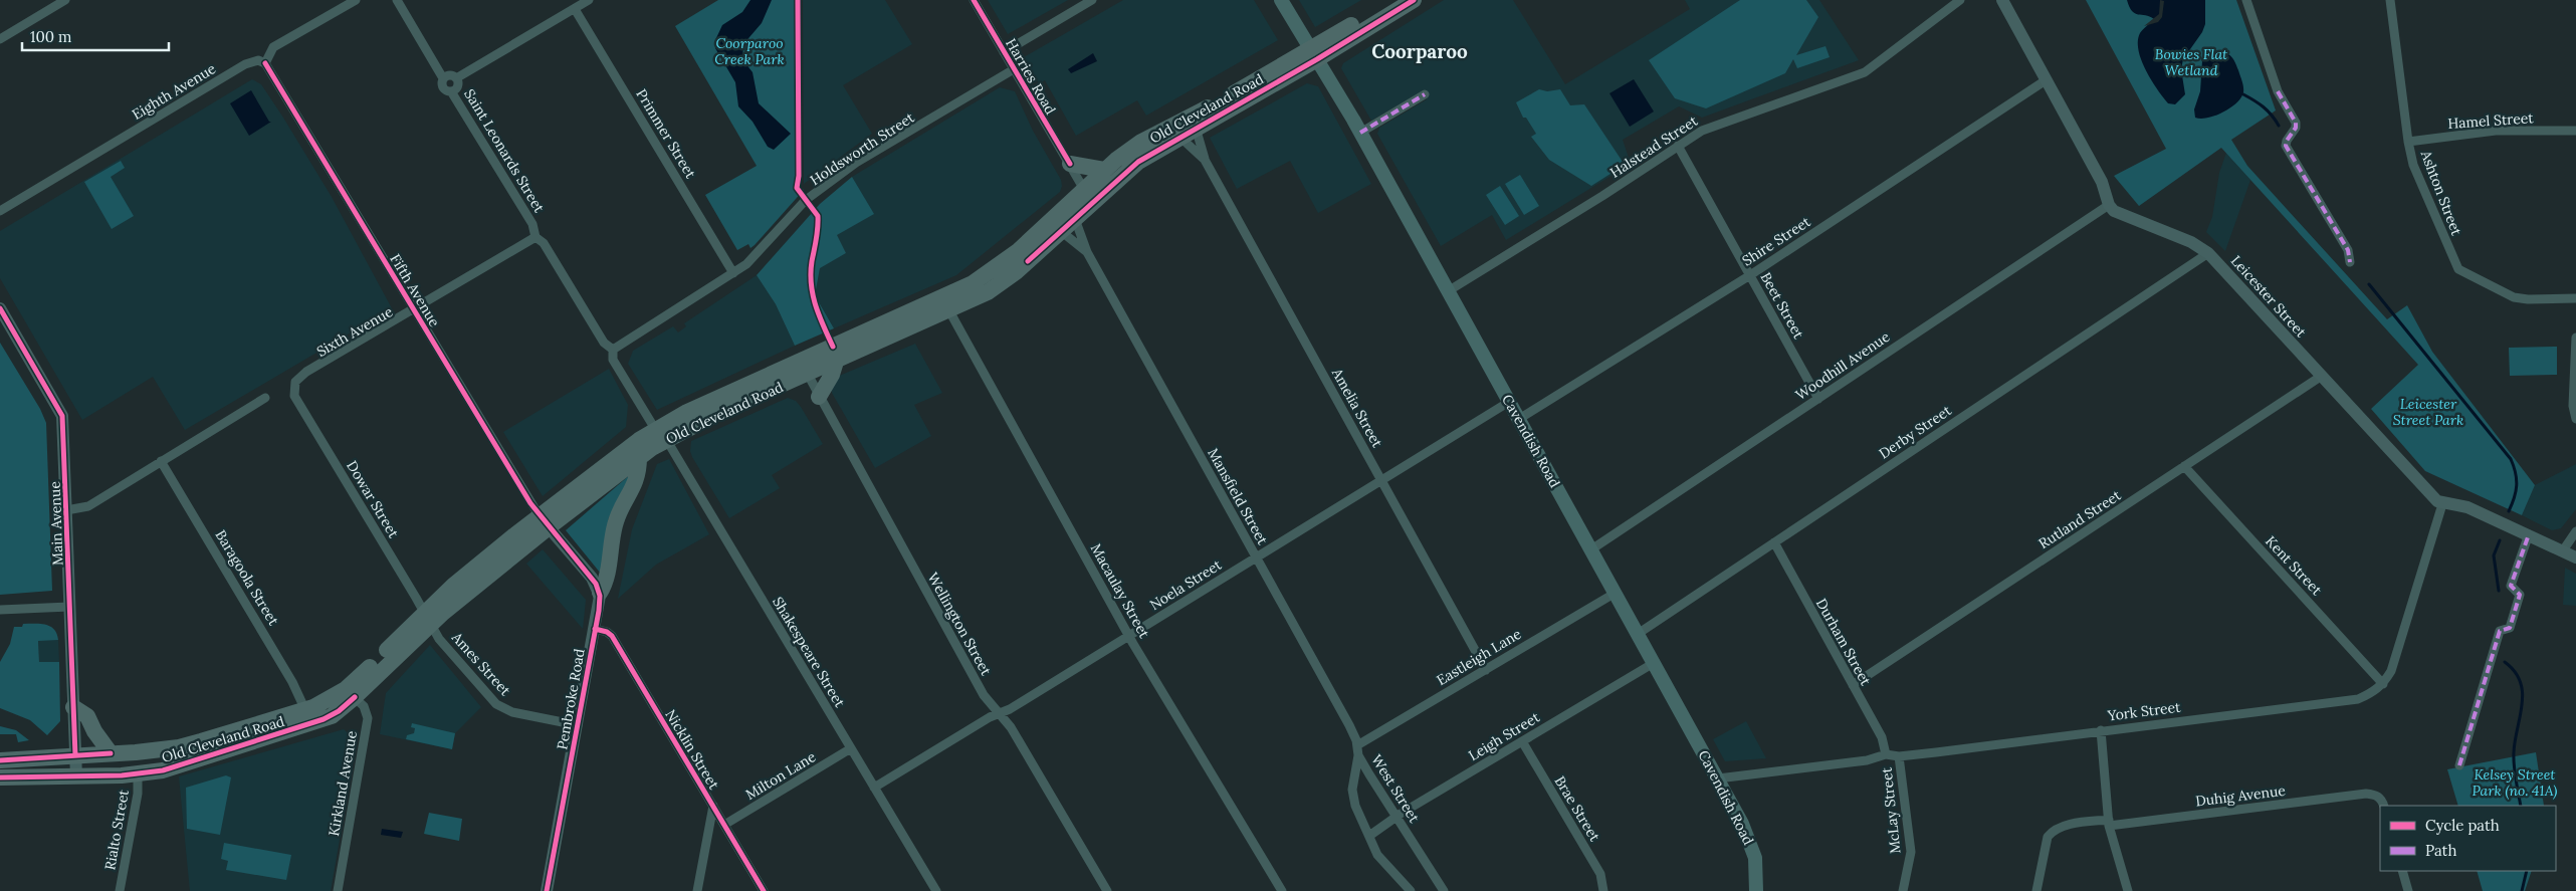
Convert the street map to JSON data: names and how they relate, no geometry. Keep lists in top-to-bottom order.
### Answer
{
  "streets": {
    "highway": ["Old Cleveland Road"],
    "main road": ["Cavendish Road"],
    "street": [
      "Harries Road",
      "Eighth Avenue",
      "Hamel Street",
      "Primmer Street",
      "Halstead Street",
      "Holdsworth Street",
      "Saint Leonards Street",
      "Ashton Street",
      "Shire Street",
      "Fifth Avenue",
      "Leicester Street",
      "Beet Street",
      "Sixth Avenue",
      "Woodhill Avenue",
      "Amelia Street",
      "Derby Street",
      "Mansfield Street",
      "Dowar Street",
      "Rutland Street",
      "Main Avenue",
      "Kent Street",
      "Baragoola Street",
      "Noela Street",
      "Macaulay Street",
      "Wellington Street",
      "Durham Street",
      "Shakespeare Street",
      "Eastleigh Lane",
      "Ames Street",
      "Pembroke Road",
      "York Street",
      "Leigh Street",
      "Nicklin Street",
      "Milton Lane",
      "Kirkland Avenue",
      "West Street",
      "Duhig Avenue",
      "Brae Street",
      "McLay Street",
      "Rialto Street"
    ]
  },
  "crossings": [
    ["Harries Road", "Old Cleveland Road"],
    ["Harries Road", "Holdsworth Street"],
    ["Eighth Avenue", "Fifth Avenue"],
    ["Old Cleveland Road", "Saint Leonards Street"],
    ["Old Cleveland Road", "Fifth Avenue"],
    ["Old Cleveland Road", "Amelia Street"],
    ["Old Cleveland Road", "Cavendish Road"],
    ["Old Cleveland Road", "Mansfield Street"],
    ["Old Cleveland Road", "Dowar Street"],
    ["Old Cleveland Road", "Main Avenue"],
    ["Old Cleveland Road", "Baragoola Street"],
    ["Old Cleveland Road", "Macaulay Street"],
    ["Old Cleveland Road", "Wellington Street"],
    ["Old Cleveland Road", "Shakespeare Street"],
    ["Old Cleveland Road", "Ames Street"],
    ["Old Cleveland Road", "Kirkland Avenue"],
    ["Old Cleveland Road", "Rialto Street"],
    ["Hamel Street", "Ashton Street"],
    ["Primmer Street", "Holdsworth Street"],
    ["Halstead Street", "Beet Street"],
    ["Halstead Street", "Cavendish Road"],
    ["Holdsworth Street", "Saint Leonards Street"],
    ["Saint Leonards Street", "Sixth Avenue"],
    ["Saint Leonards Street", "Shakespeare Street"],
    ["Shire Street", "Beet Street"],
    ["Shire Street", "Cavendish Road"],
    ["Fifth Avenue", "Sixth Avenue"],
    ["Leicester Street", "Woodhill Avenue"],
    ["Leicester Street", "Derby Street"],
    ["Leicester Street", "Rutland Street"],
    ["Beet Street", "Woodhill Avenue"],
    ["Sixth Avenue", "Dowar Street"],
    ["Woodhill Avenue", "Cavendish Road"],
    ["Amelia Street", "Noela Street"],
    ["Amelia Street", "Eastleigh Lane"],
    ["Derby Street", "Cavendish Road"],
    ["Derby Street", "Durham Street"],
    ["Cavendish Road", "Noela Street"],
    ["Cavendish Road", "Eastleigh Lane"],
    ["Cavendish Road", "York Street"],
    ["Cavendish Road", "Leigh Street"],
    ["Mansfield Street", "Noela Street"],
    ["Mansfield Street", "Eastleigh Lane"],
    ["Mansfield Street", "West Street"],
    ["Dowar Street", "Ames Street"],
    ["Rutland Street", "Kent Street"],
    ["Rutland Street", "Durham Street"],
    ["Kent Street", "York Street"],
    ["Noela Street", "Macaulay Street"],
    ["Noela Street", "Wellington Street"],
    ["Noela Street", "Shakespeare Street"],
    ["Durham Street", "York Street"],
    ["Shakespeare Street", "Milton Lane"],
    ["Ames Street", "Pembroke Road"],
    ["Pembroke Road", "Nicklin Street"],
    ["York Street", "McLay Street"],
    ["Leigh Street", "West Street"],
    ["Leigh Street", "Brae Street"],
    ["Nicklin Street", "Milton Lane"]
  ],
  "districts": ["Coorparoo"],
  "parks": [
    "Coorparoo Creek Park",
    "Bowies Flat Wetland",
    "Leicester Street Park",
    "Kelsey Street Park (no. 41A)"
  ],
  "legend": ["Cycle path", "Path"],
  "scale_bar": "100 m"
}
